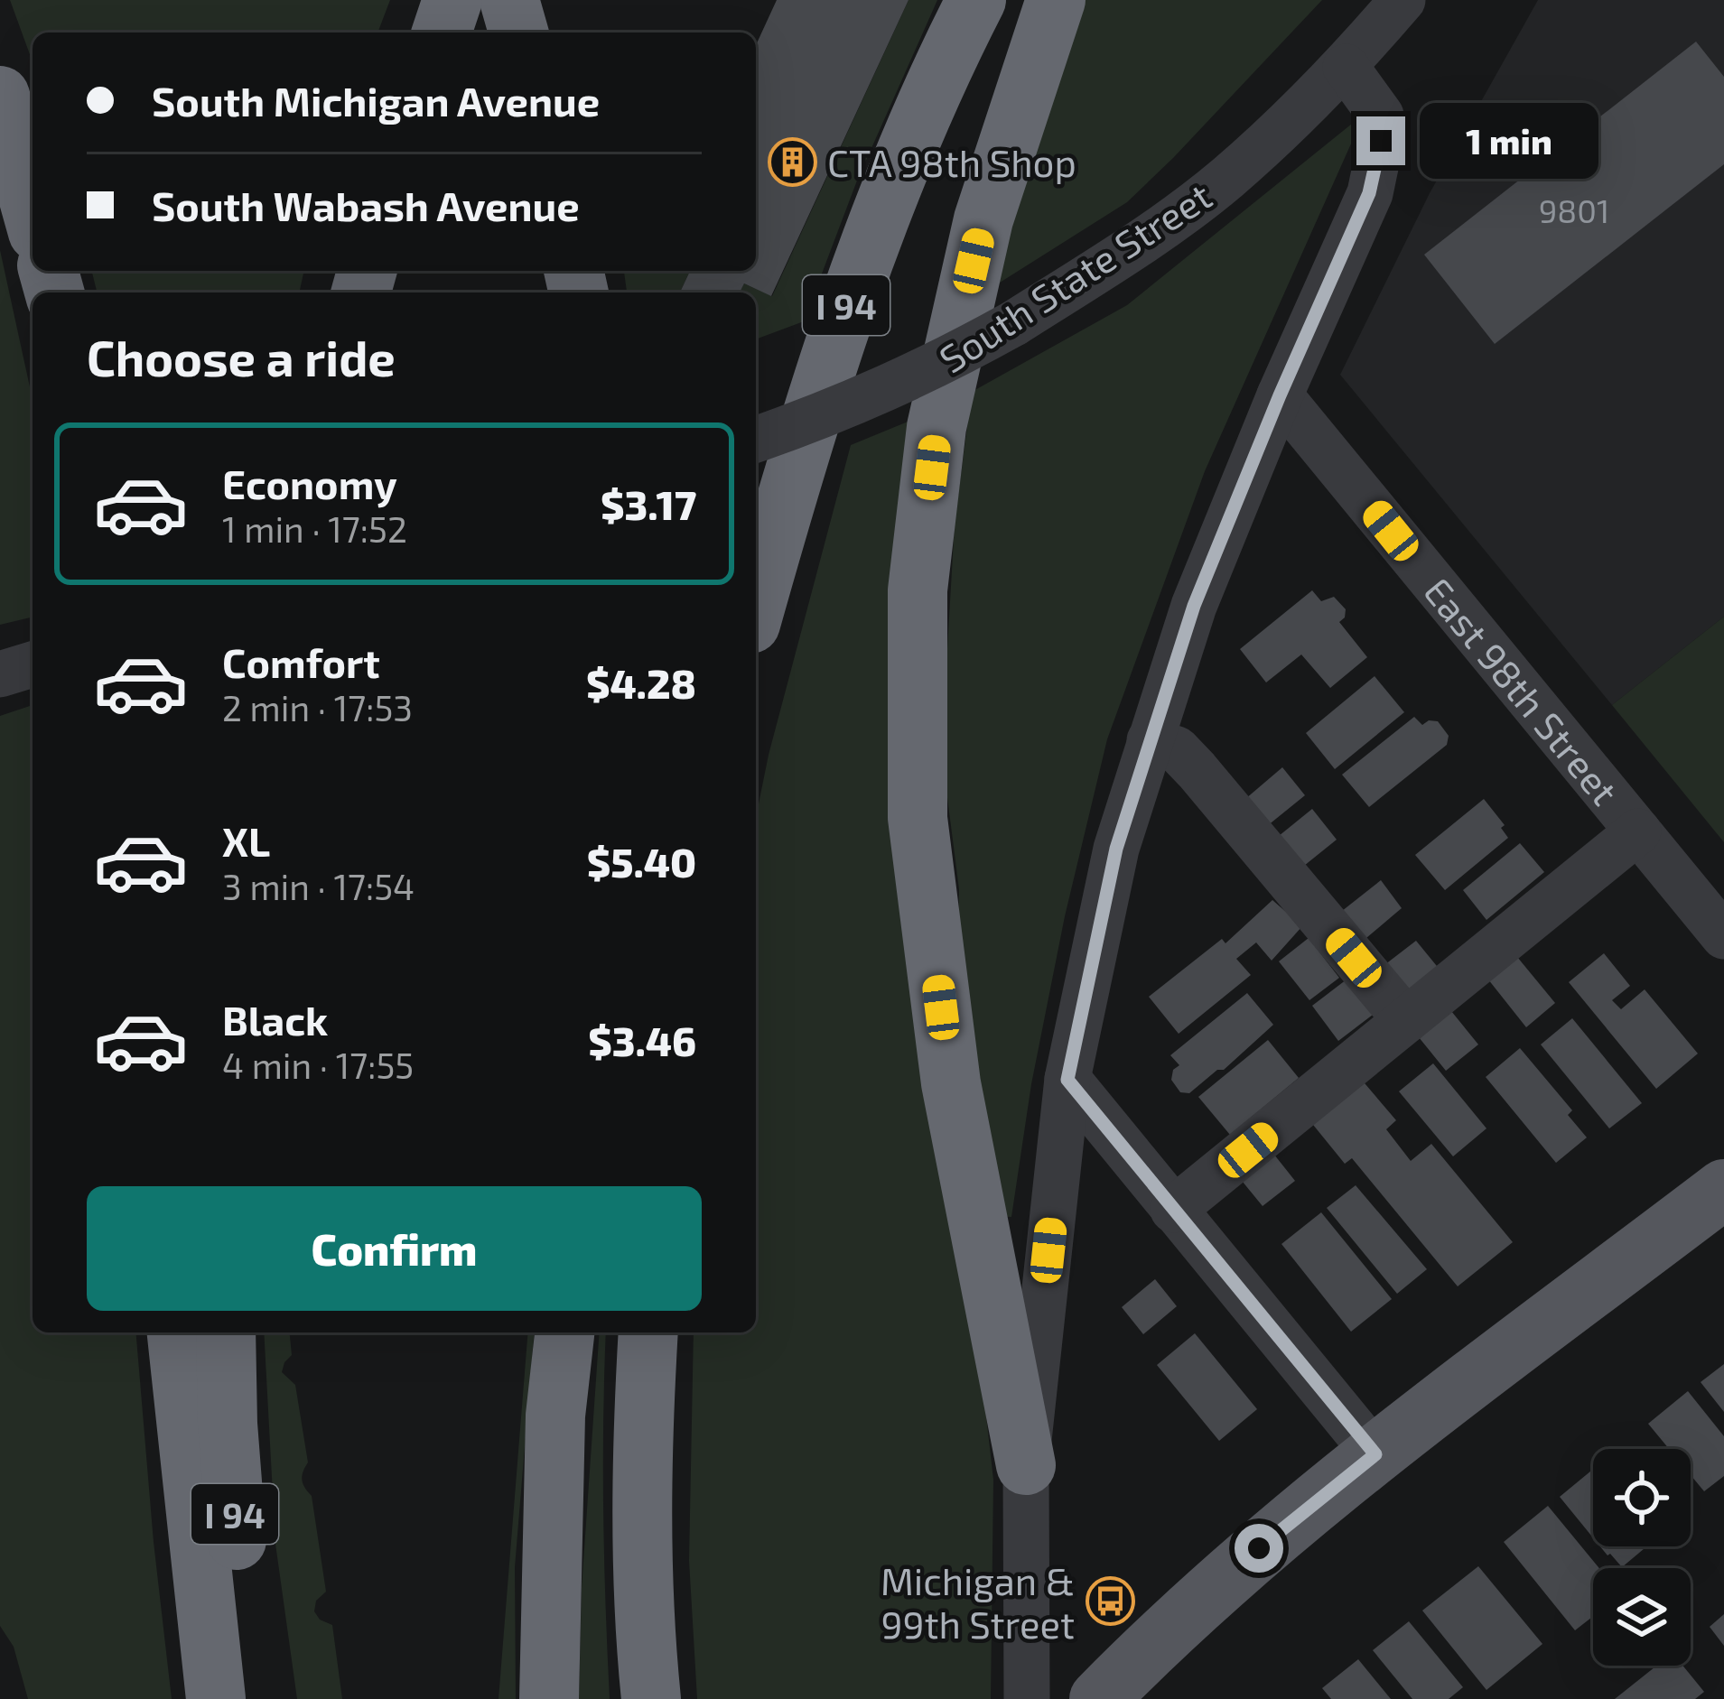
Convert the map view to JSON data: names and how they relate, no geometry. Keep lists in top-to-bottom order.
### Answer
{
  "streets": {
    "highway": ["I 94"],
    "street": ["South State Street", "East 98th Street"]
  },
  "places": {
    "building": ["CTA 98th Shop"],
    "bus stop": ["Michigan & 99th Street"]
  },
  "house_numbers": ["9801"],
  "page": {
    "banner": ["South Michigan Avenue", "South Wabash Avenue"],
    "bubble": "1 min",
    "heading": "Choose a ride",
    "list": [
      {
        "name": "Economy",
        "note": "1 min · 17:52",
        "value": "$3.17"
      },
      {
        "name": "Comfort",
        "note": "2 min · 17:53",
        "value": "$4.28"
      },
      {
        "name": "XL",
        "note": "3 min · 17:54",
        "value": "$5.40"
      },
      {
        "name": "Black",
        "note": "4 min · 17:55",
        "value": "$3.46"
      }
    ],
    "buttons": "Confirm"
  }
}
